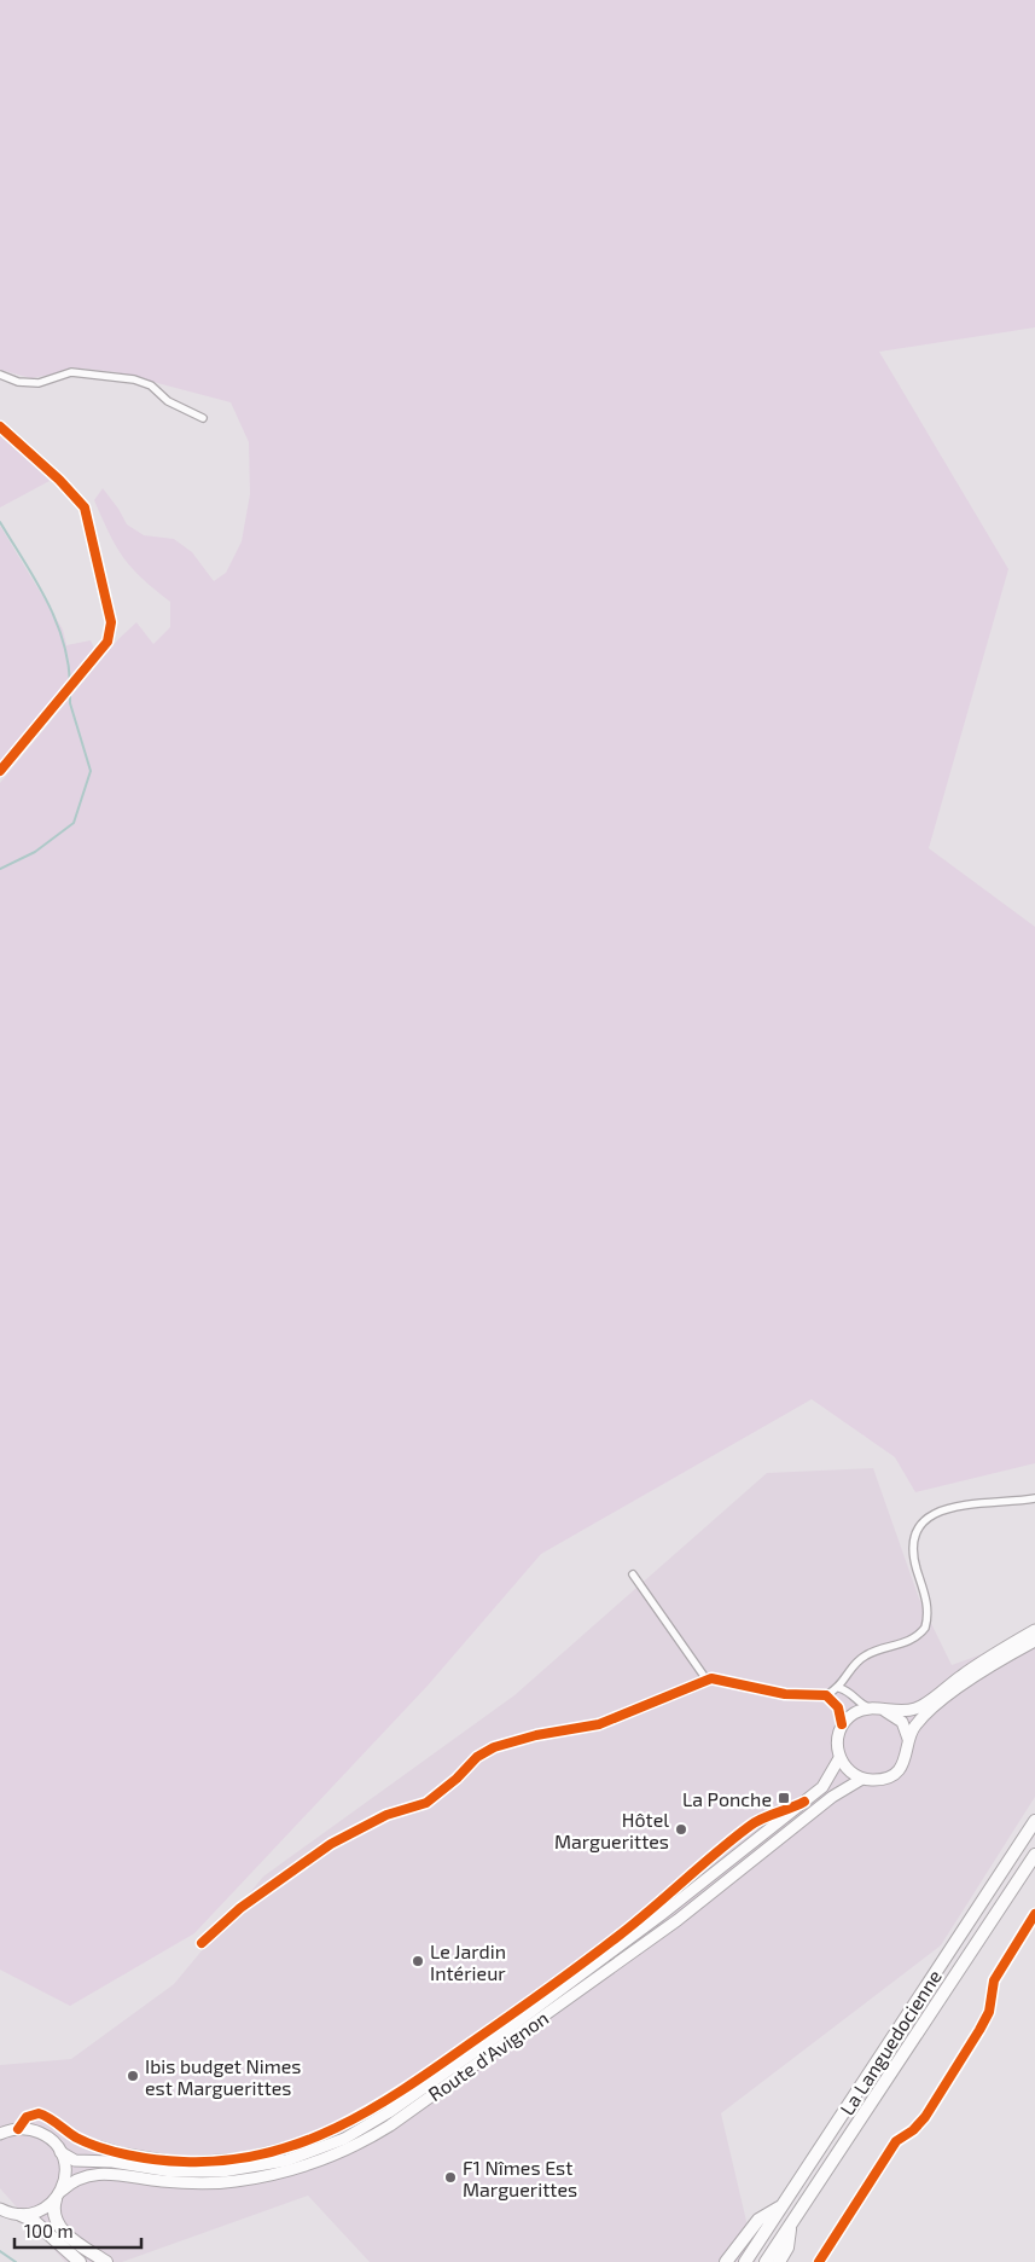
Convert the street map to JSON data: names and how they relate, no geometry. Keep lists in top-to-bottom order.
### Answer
{
  "streets": {
    "highway": ["La Languedocienne"],
    "main road": ["Route d'Avignon"]
  },
  "places": {
    "transit": ["La Ponche"],
    "other": [
      "Hôtel Marguerittes",
      "Le Jardin Intérieur",
      "Ibis budget Nimes est Marguerittes",
      "F1 Nîmes Est Marguerittes"
    ]
  },
  "scale_bar": "100 m"
}
